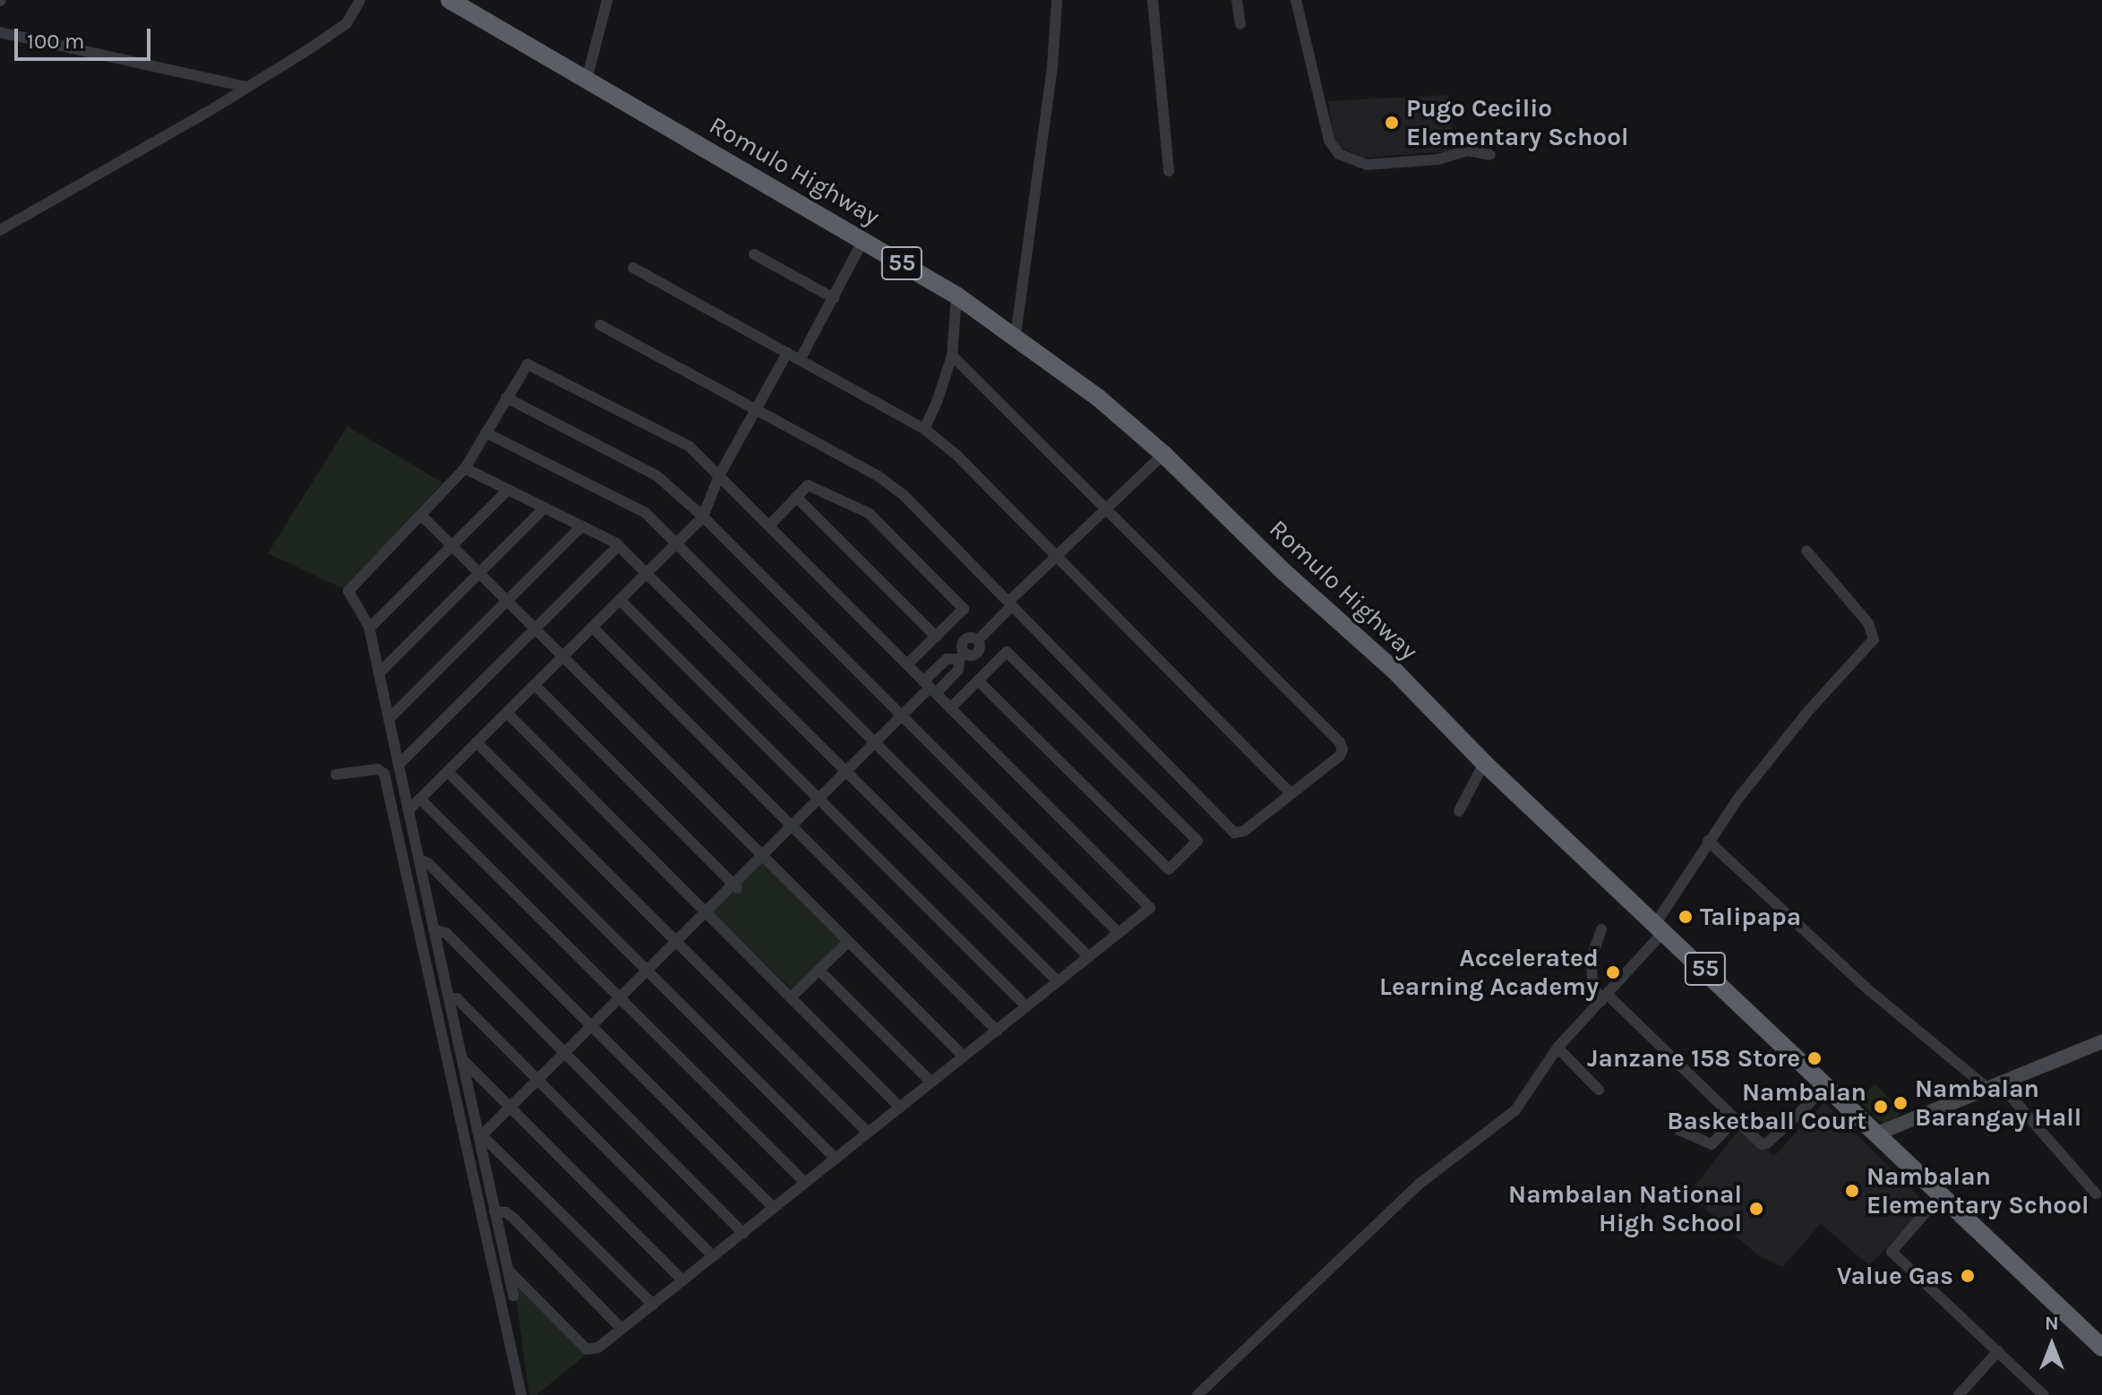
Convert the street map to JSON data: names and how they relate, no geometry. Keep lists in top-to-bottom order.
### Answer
{
  "streets": {
    "highway": ["Romulo Highway", "55"]
  },
  "places": [
    "Pugo Cecilio Elementary School",
    "Talipapa",
    "Accelerated Learning Academy",
    "Janzane 158 Store",
    "Nambalan Barangay Hall",
    "Nambalan Basketball Court",
    "Nambalan Elementary School",
    "Nambalan National High School",
    "Value Gas"
  ],
  "scale_bar": "100 m",
  "north": "top"
}
